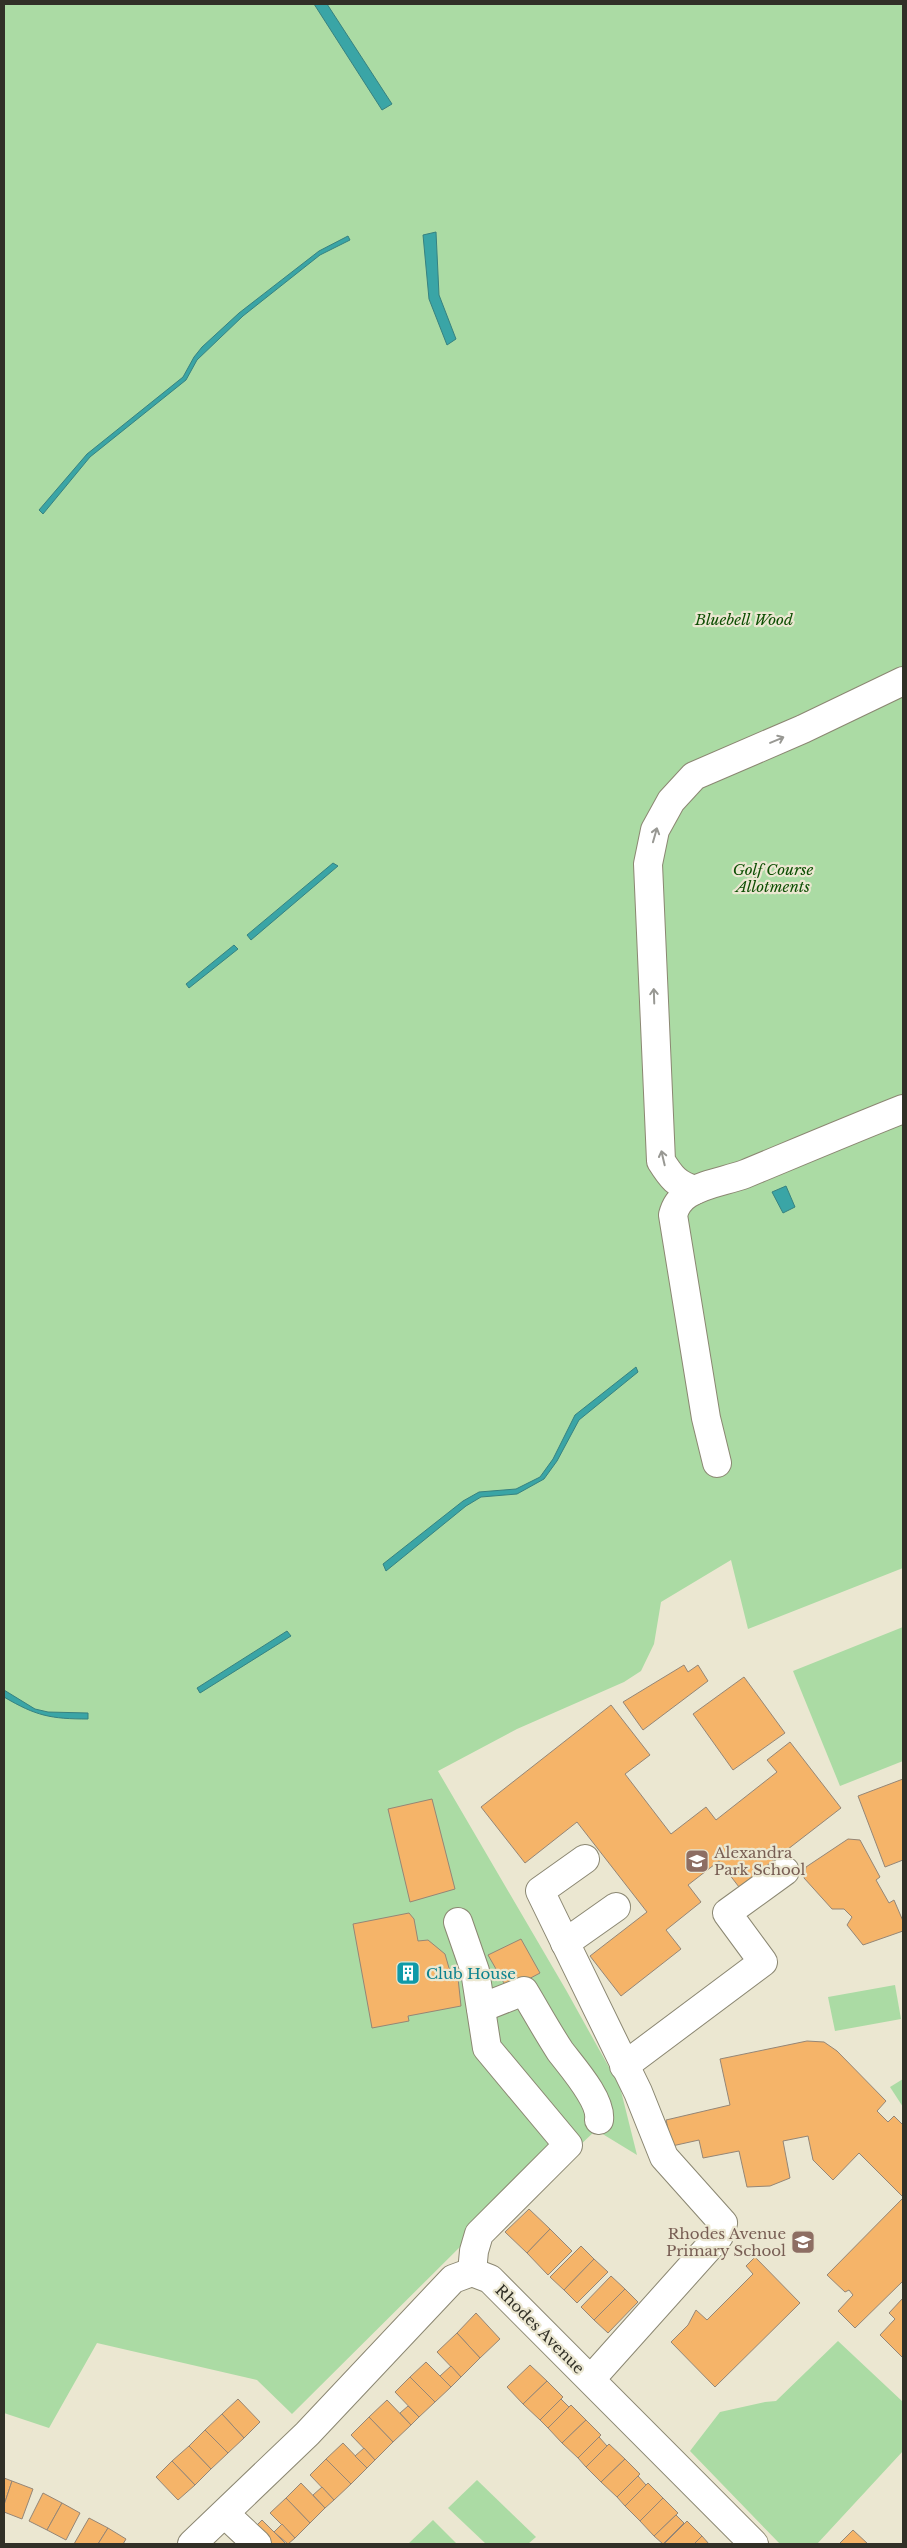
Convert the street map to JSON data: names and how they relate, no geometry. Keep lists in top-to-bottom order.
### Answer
{
  "streets": {
    "street": ["Rhodes Avenue"]
  },
  "parks": ["Bluebell Wood", "Golf Course Allotments"],
  "places": {
    "school or university": ["Alexandra Park School", "Rhodes Avenue Primary School"],
    "building": ["Club House"]
  }
}
